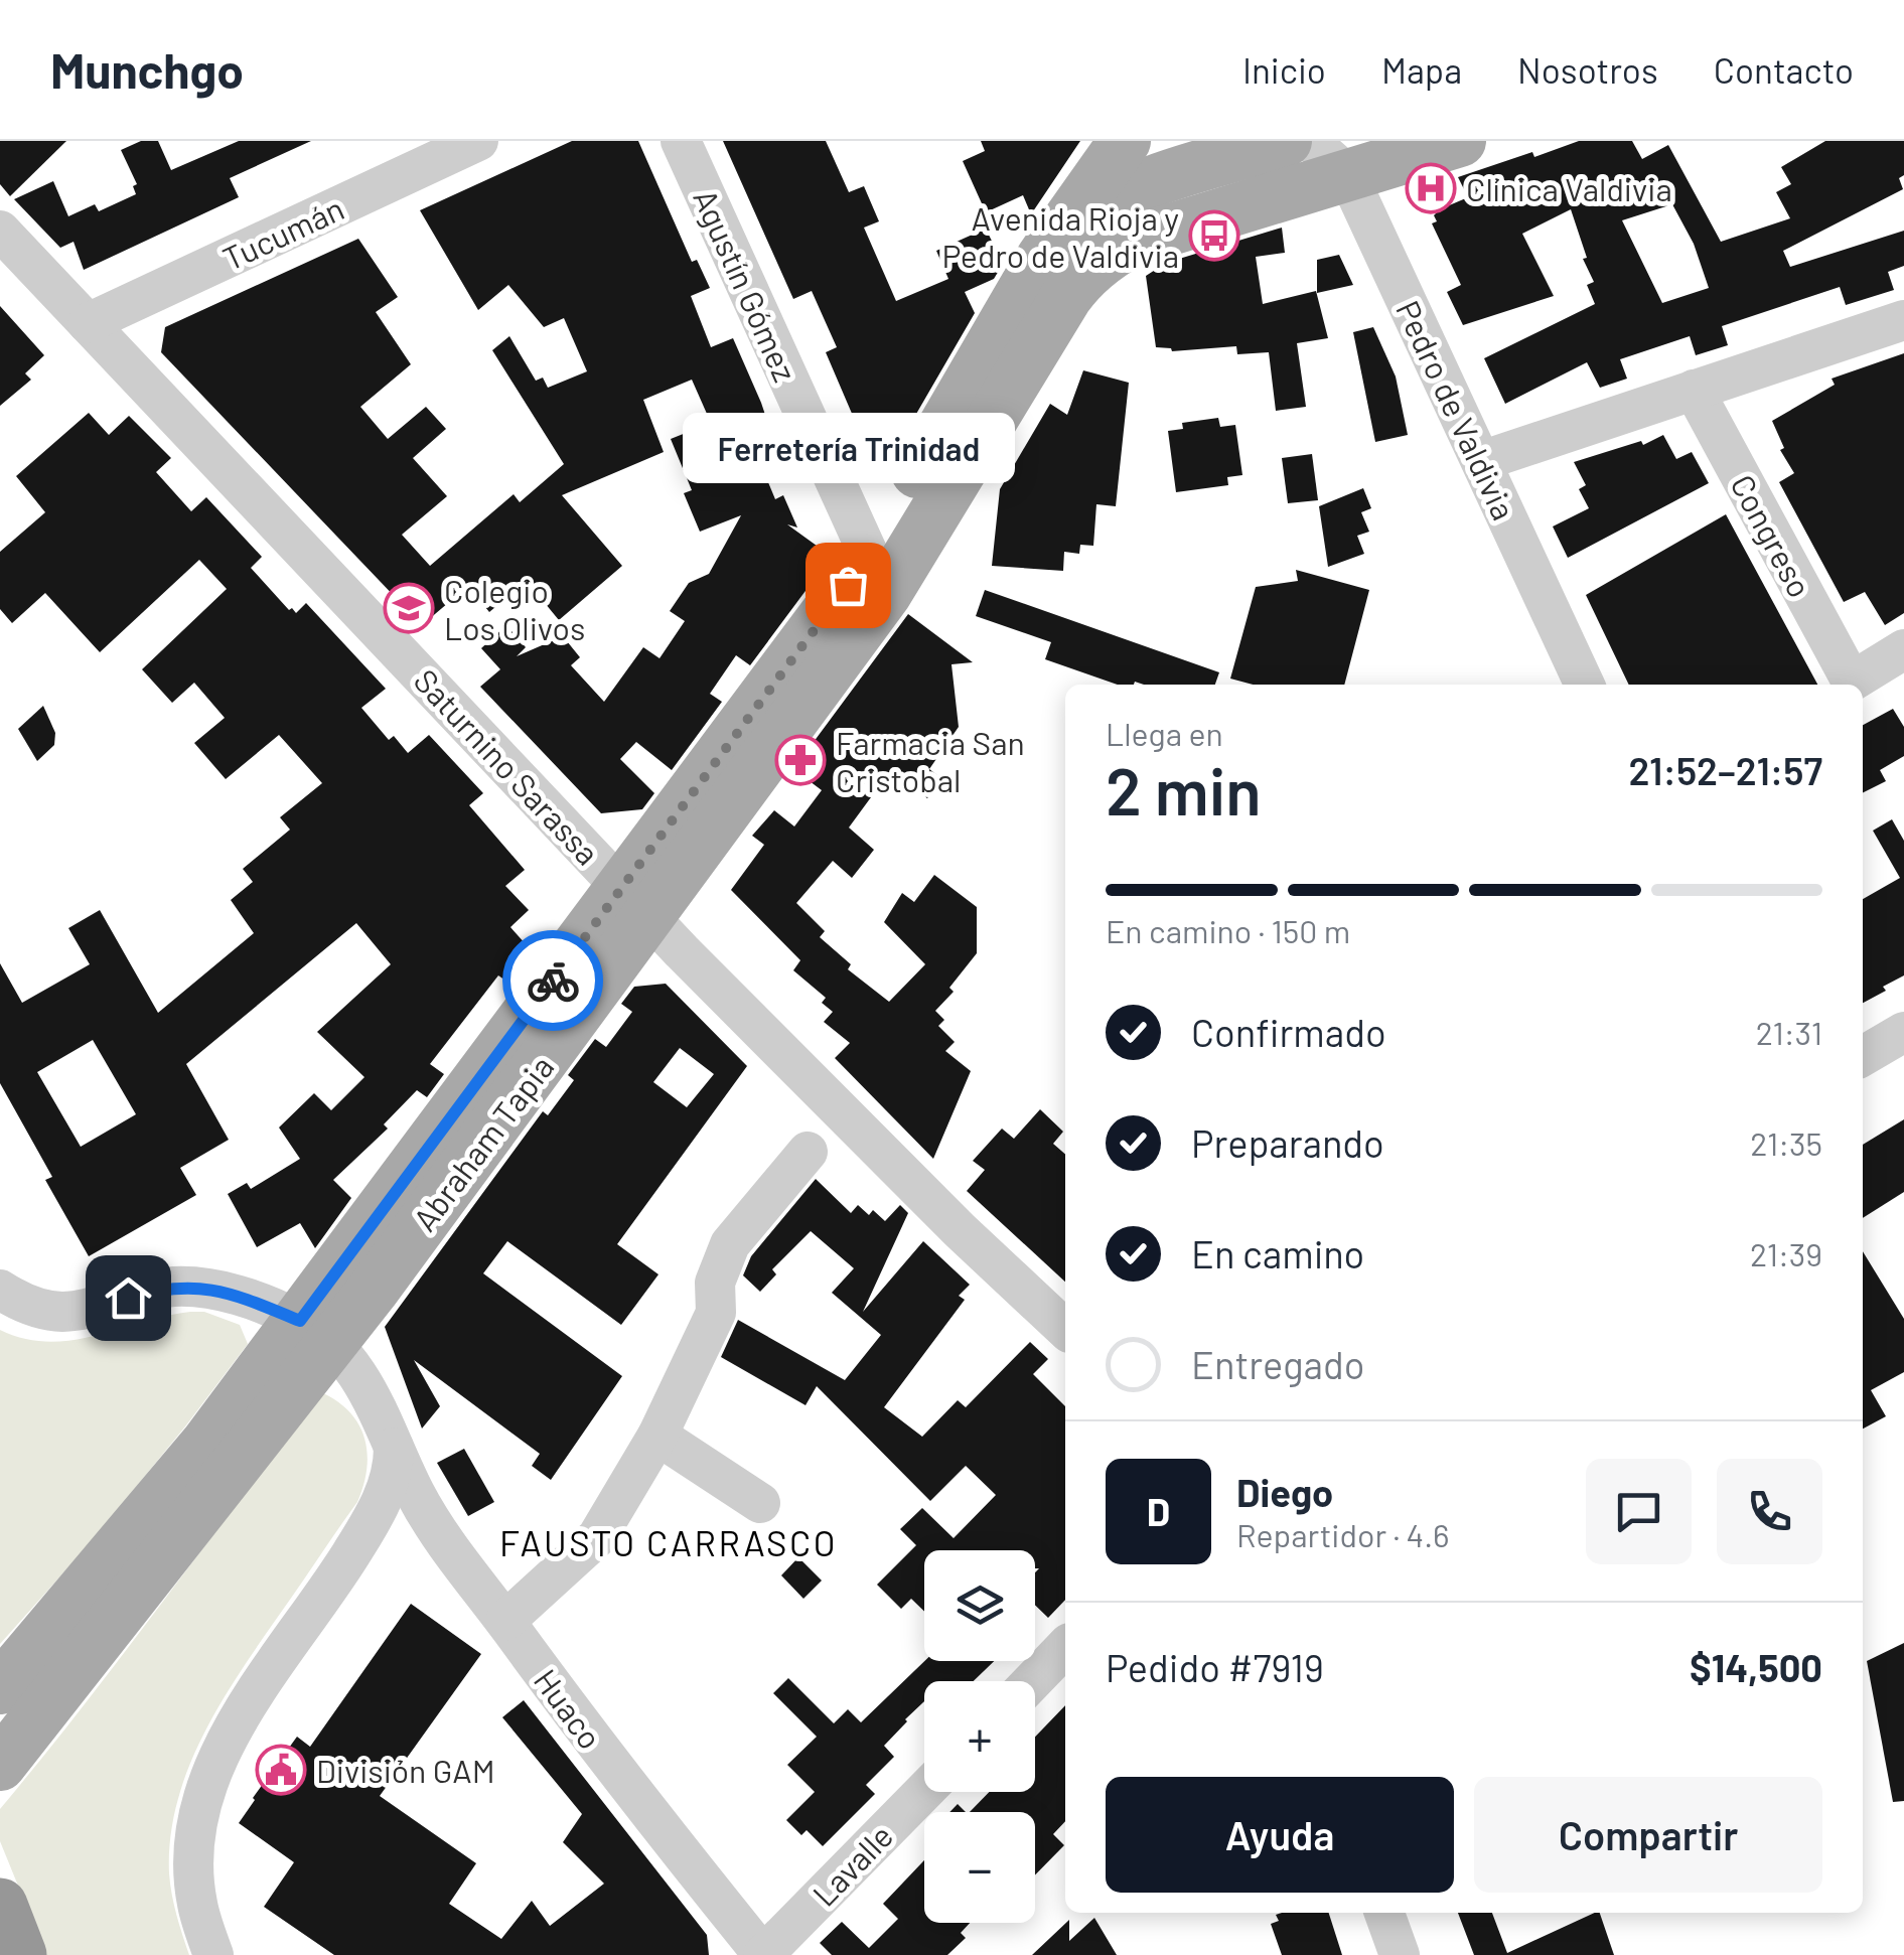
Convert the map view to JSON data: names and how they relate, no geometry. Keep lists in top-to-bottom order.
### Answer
{
  "streets": {
    "main road": ["Abraham Tapia"],
    "street": [
      "Tucumán",
      "Agustín Gómez",
      "Pedro de Valdivia",
      "Congreso",
      "Saturnino Sarassa",
      "Huaco",
      "Lavalle"
    ]
  },
  "crossings": [
    ["Tucumán", "Saturnino Sarassa"],
    ["Agustín Gómez", "Abraham Tapia"],
    ["Saturnino Sarassa", "Abraham Tapia"],
    ["Abraham Tapia", "Huaco"],
    ["Huaco", "Lavalle"]
  ],
  "districts": ["FAUSTO CARRASCO"],
  "places": {
    "hospital": ["Clínica Valdivia"],
    "bus stop": ["Avenida Rioja y Pedro de Valdivia"],
    "other": ["Ferretería Trinidad"],
    "school or university": ["Colegio Los Olivos"],
    "pharmacy": ["Farmacia San Cristobal"],
    "public building": ["División GAM"]
  },
  "page": {
    "header": "Munchgo",
    "nav": [
      "Inicio",
      "Mapa",
      "Nosotros",
      "Contacto"
    ],
    "bubble": "Ferretería Trinidad",
    "heading": ["2 min", "Llega en", "21:52–21:57"],
    "panel": [
      "Diego",
      "Repartidor · 4.6",
      "Pedido #7919",
      "$14,500"
    ],
    "bar": "En camino · 150 m",
    "list": [
      ["Confirmado", "21:31"],
      ["Preparando", "21:35"],
      ["En camino", "21:39"],
      "Entregado"
    ],
    "round": "D",
    "map_buttons": ["+", "−"],
    "buttons": ["Ayuda", "Compartir"]
  }
}
